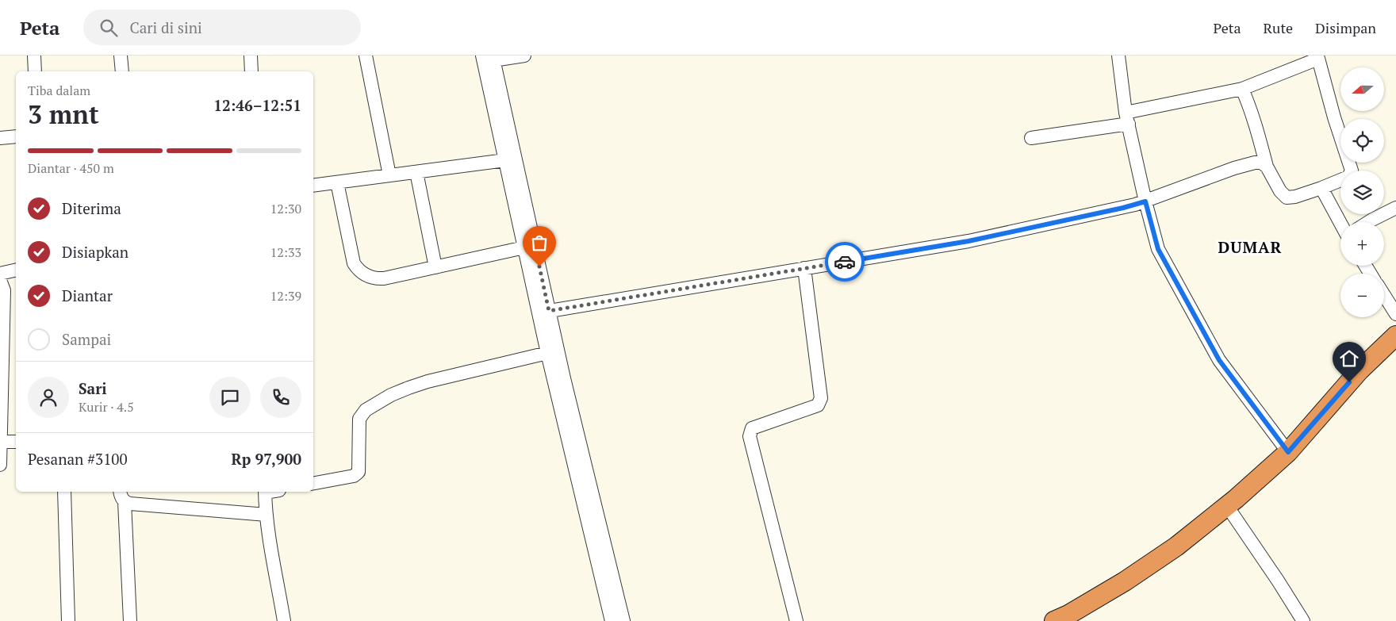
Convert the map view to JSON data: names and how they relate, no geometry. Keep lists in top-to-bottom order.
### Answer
{
  "districts": ["DUMAR"],
  "north": "left",
  "page": {
    "header": "Peta",
    "search": "Cari di sini",
    "nav": ["Peta", "Rute", "Disimpan"],
    "map_buttons": ["+", "−"],
    "heading": ["3 mnt", "Tiba dalam", "12:46–12:51"],
    "panel": [
      "Sari",
      "Kurir · 4.5",
      "Pesanan #3100",
      "Rp 97,900"
    ],
    "bar": "Diantar · 450 m",
    "list": [
      ["Diterima", "12:30"],
      ["Disiapkan", "12:33"],
      ["Diantar", "12:39"],
      "Sampai"
    ]
  }
}
